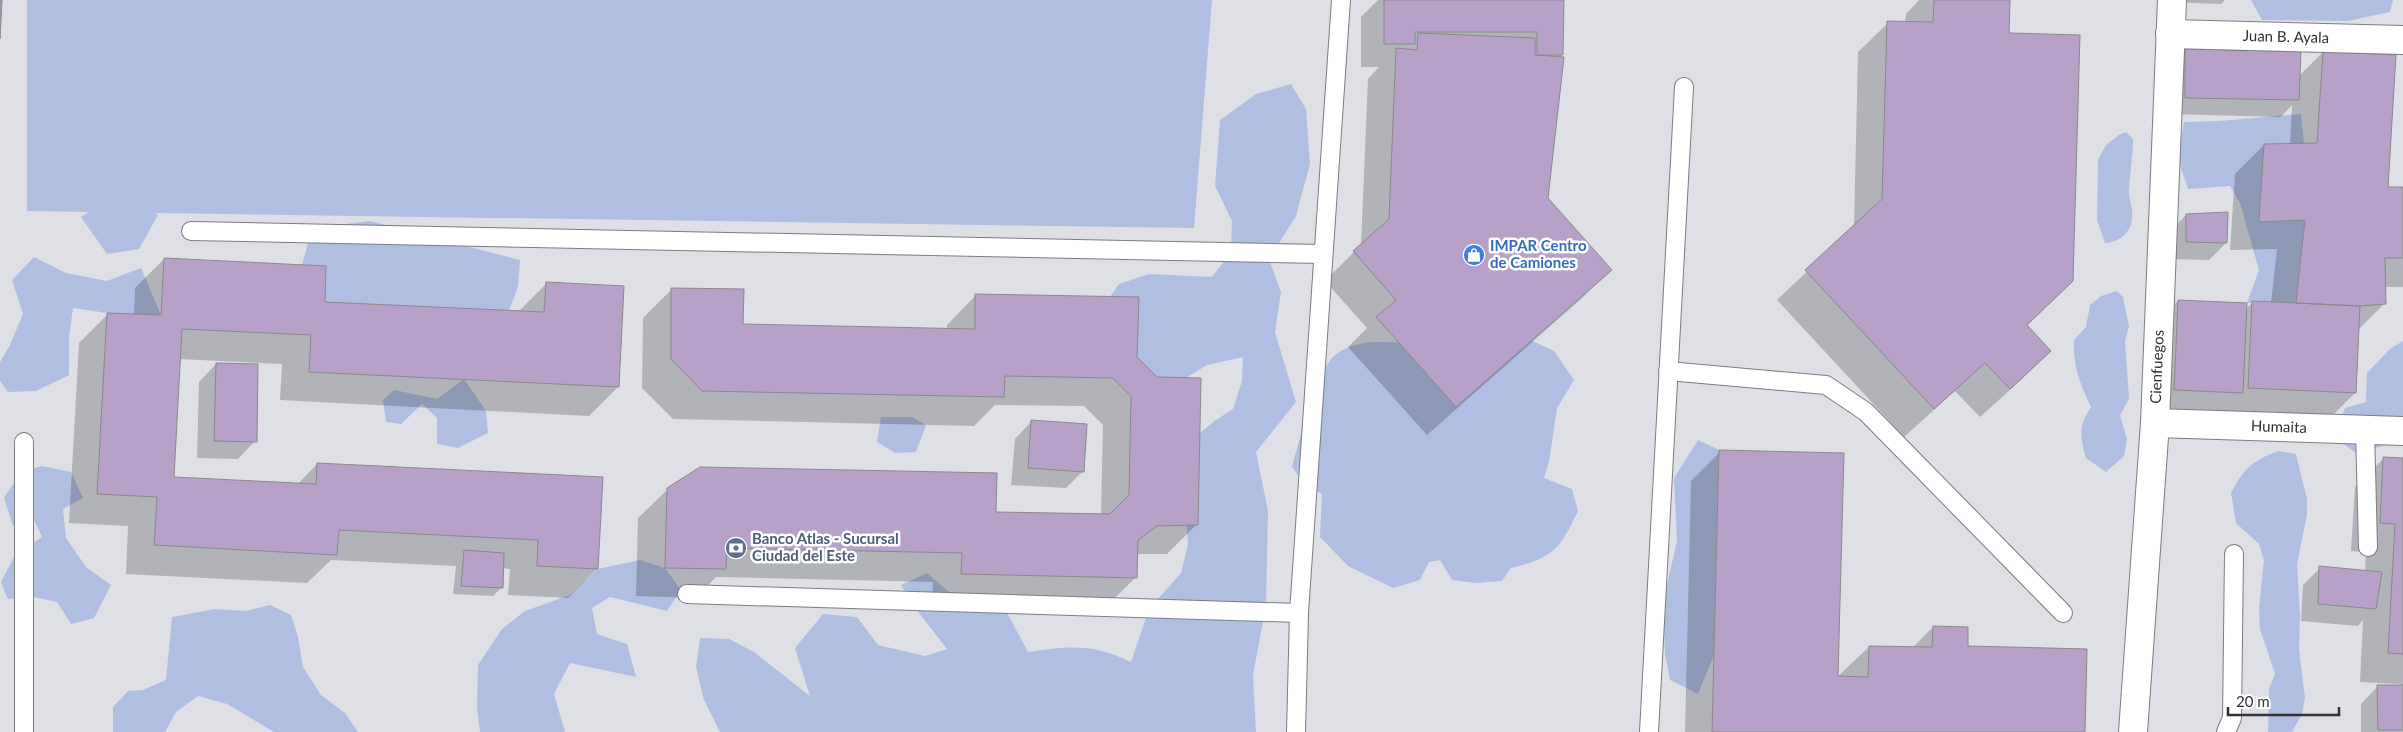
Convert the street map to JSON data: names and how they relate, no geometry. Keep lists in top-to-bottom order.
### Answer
{
  "streets": {
    "street": ["Juan B. Ayala", "Cienfuegos", "Humaita"]
  },
  "crossings": [
    ["Juan B. Ayala", "Cienfuegos"],
    ["Cienfuegos", "Humaita"]
  ],
  "places": {
    "shop": ["IMPAR Centro de Camiones"],
    "bank": ["Banco Atlas - Sucursal Ciudad del Este"]
  },
  "scale_bar": "20 m"
}
